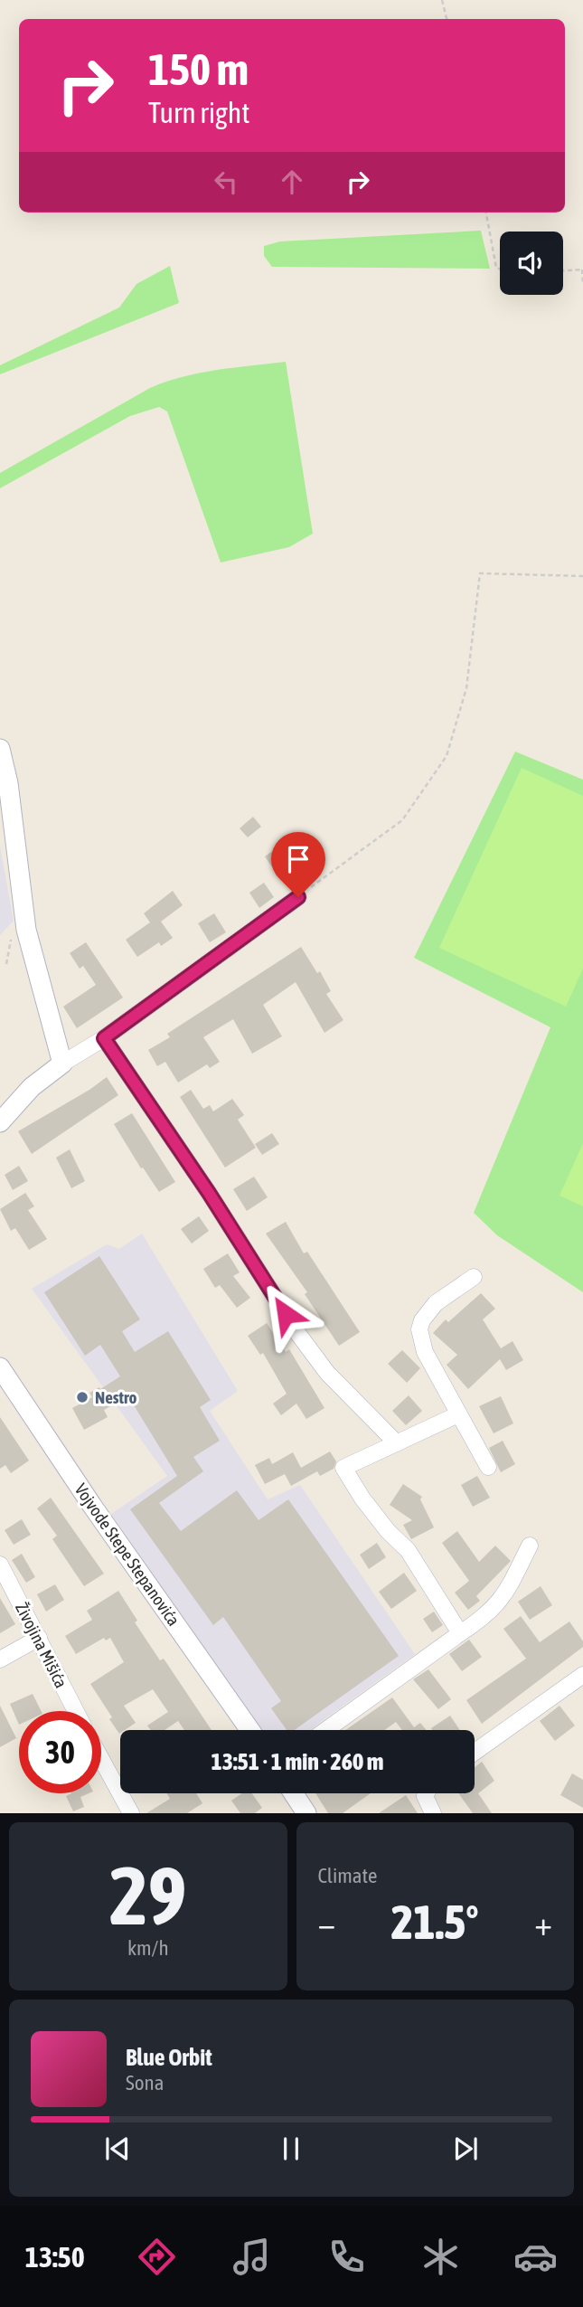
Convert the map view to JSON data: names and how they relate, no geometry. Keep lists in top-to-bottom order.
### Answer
{
  "streets": {
    "street": ["Vojvode Stepe Stepanovića", "Živojina Mišića"]
  },
  "places": ["Nestro"],
  "page": {
    "turn": ["150 m", "Turn right"],
    "limit": "30",
    "trip": "13:51 · 1 min · 260 m",
    "tile": [
      ["29", "km/h"],
      "Climate"
    ],
    "heat": ["−", "21.5°", "+"],
    "song": ["Blue Orbit", "Sona"],
    "tabs": "13:50"
  }
}
